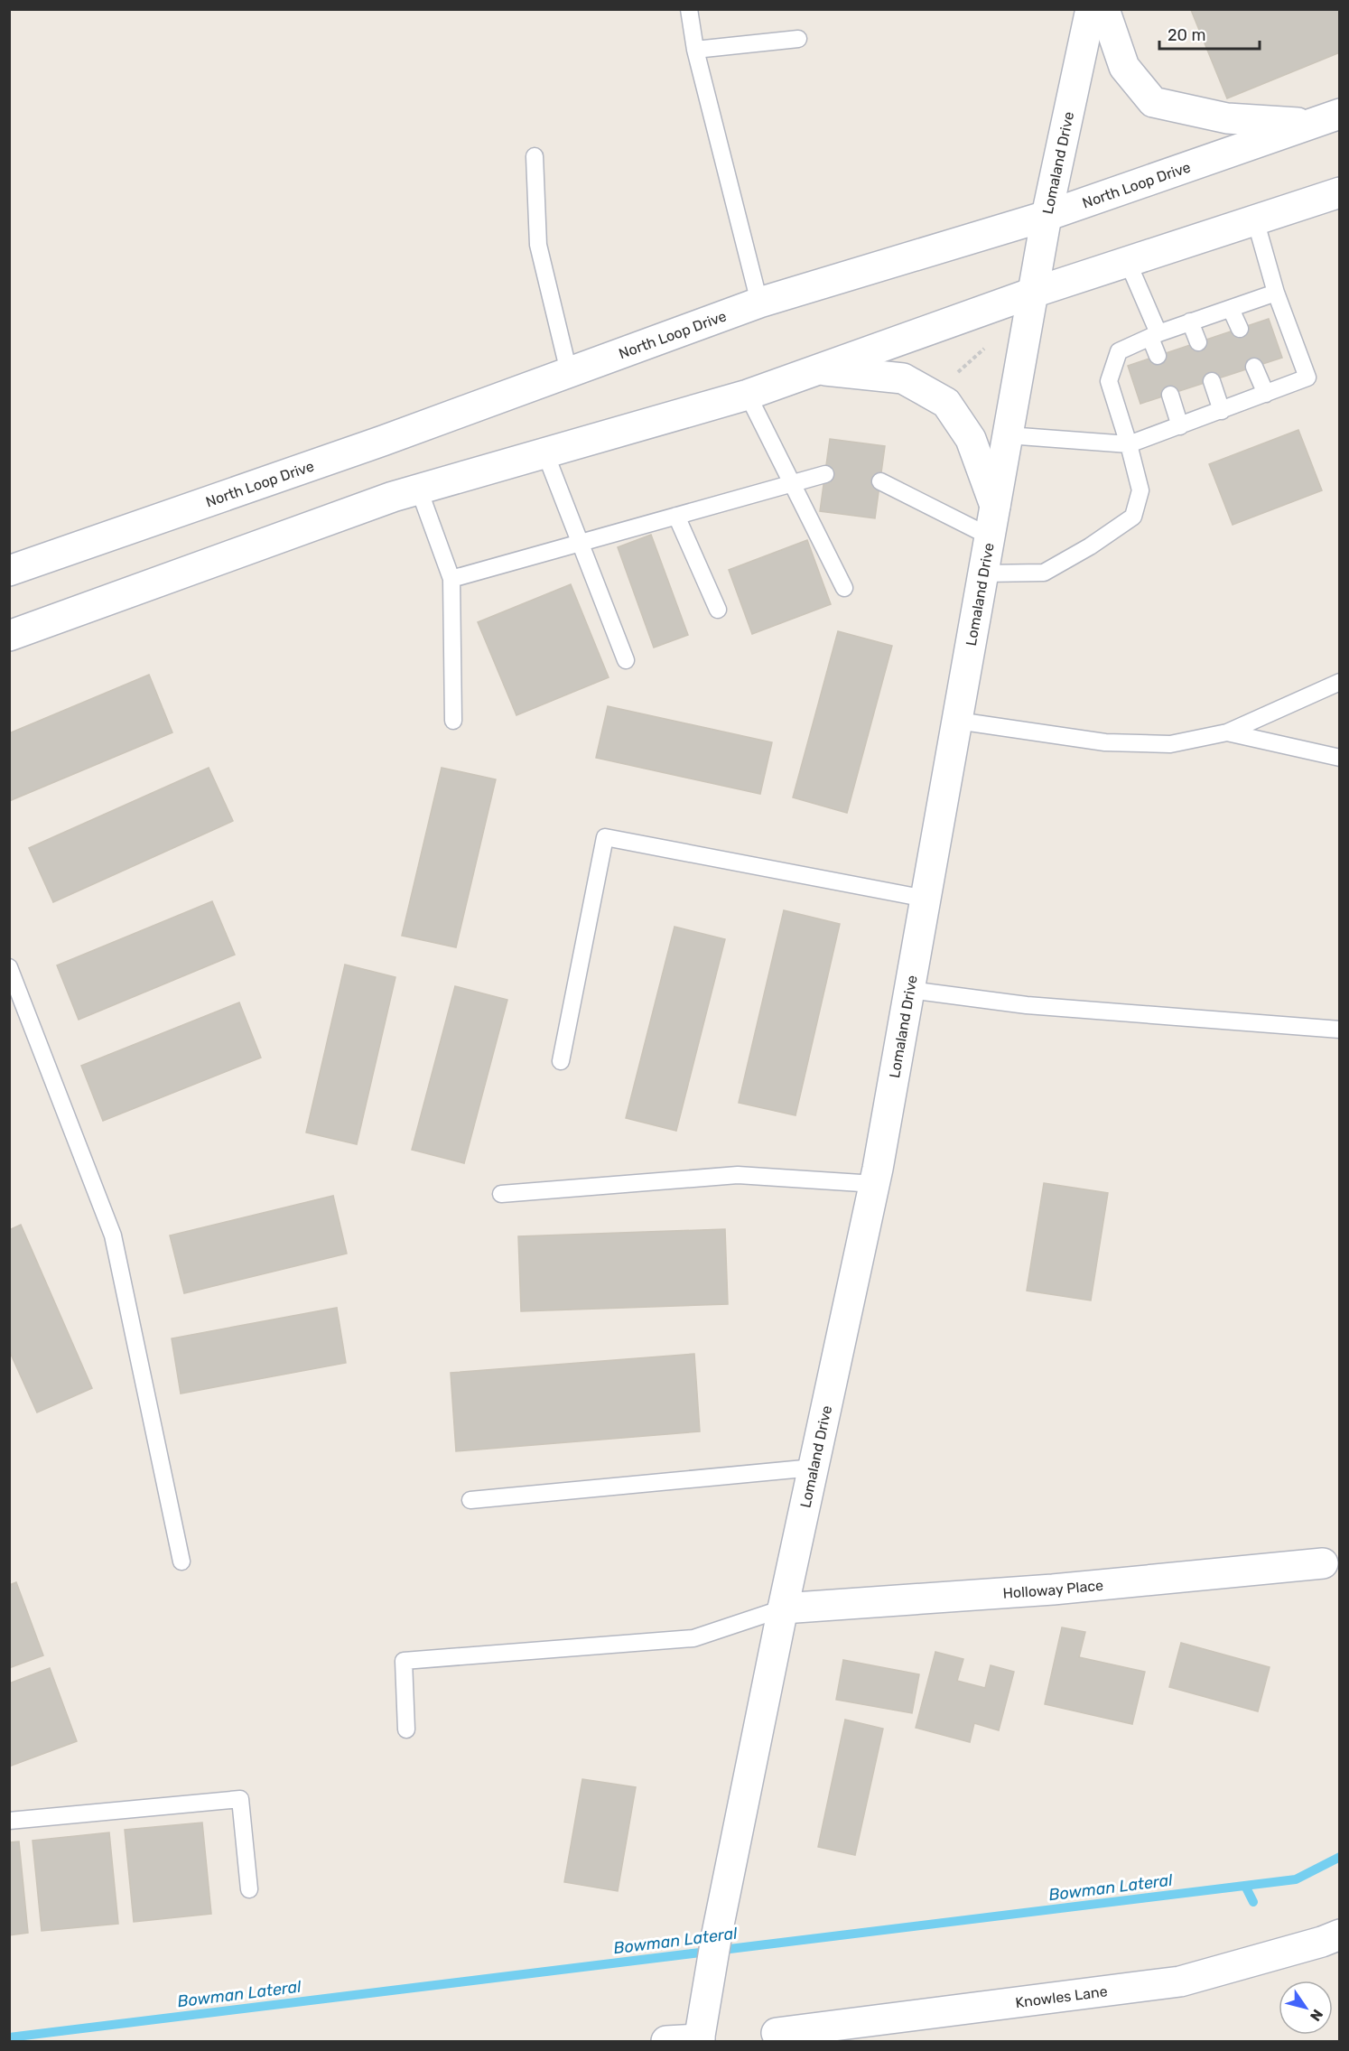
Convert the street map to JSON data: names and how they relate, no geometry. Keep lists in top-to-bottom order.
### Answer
{
  "streets": {
    "main road": [
      "Lomaland Drive",
      "North Loop Drive",
      "Holloway Place",
      "Knowles Lane"
    ]
  },
  "crossings": [
    ["Lomaland Drive", "North Loop Drive"],
    ["Lomaland Drive", "Holloway Place"]
  ],
  "water": ["Bowman Lateral"],
  "scale_bar": "20 m",
  "north": "bottom right"
}
